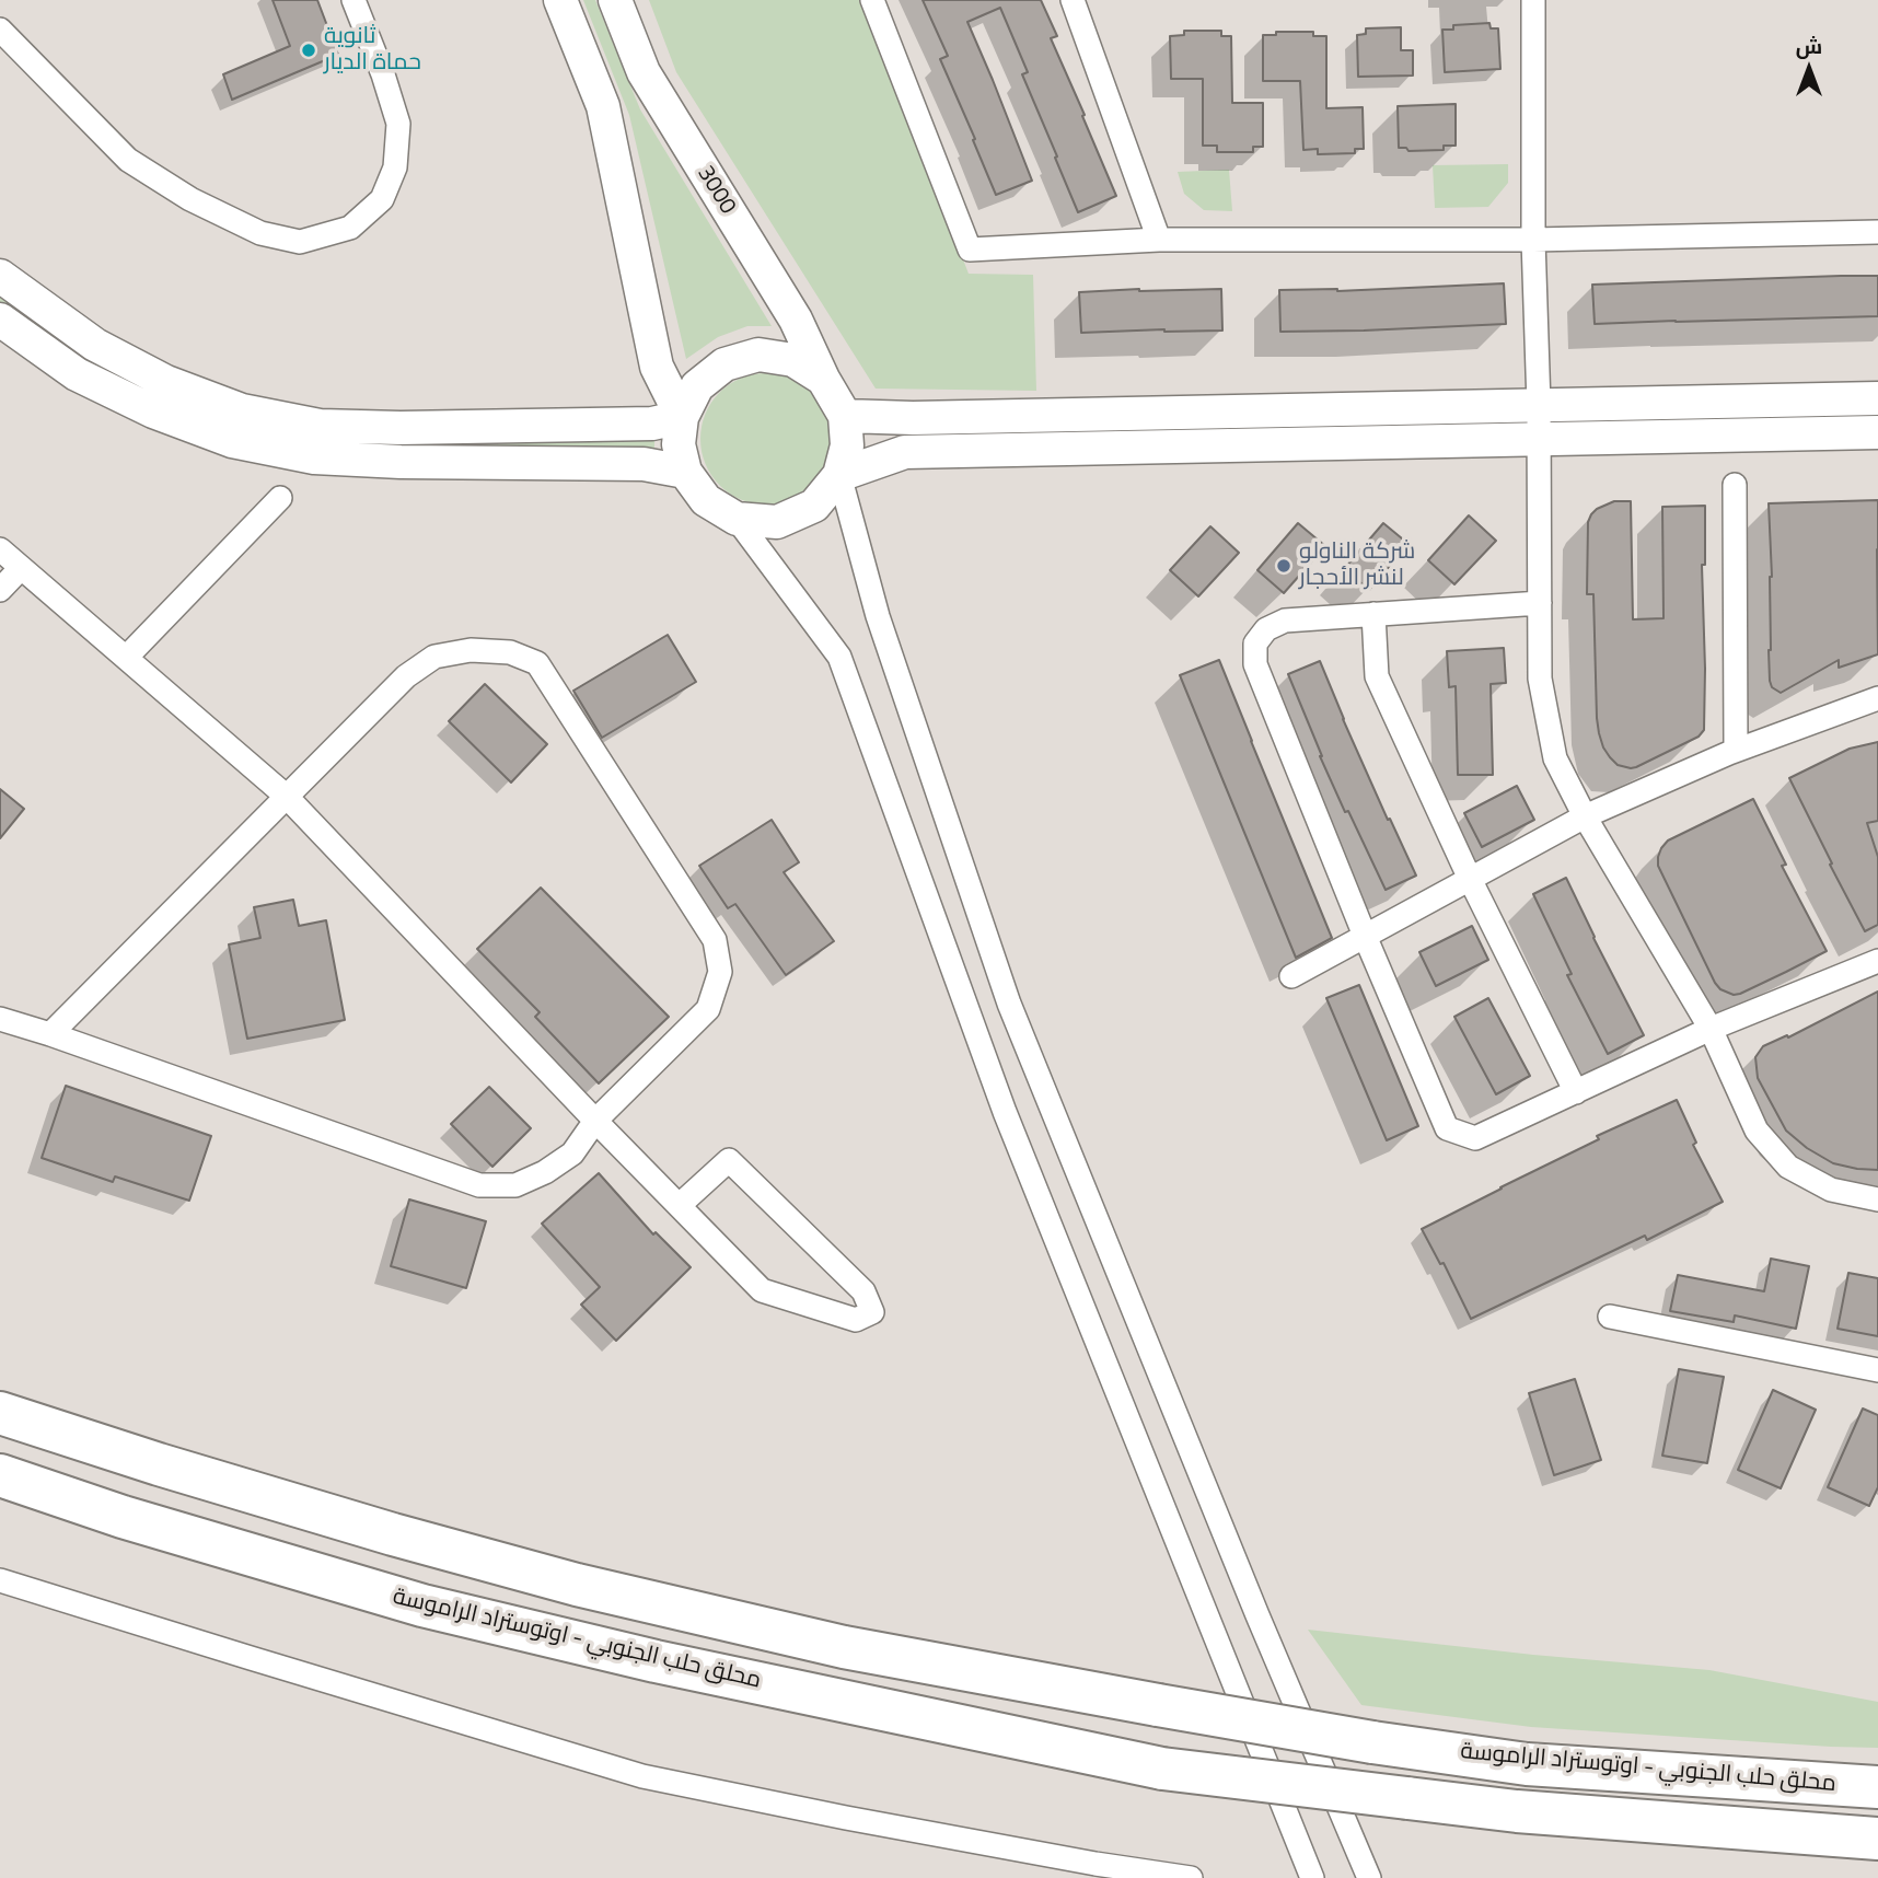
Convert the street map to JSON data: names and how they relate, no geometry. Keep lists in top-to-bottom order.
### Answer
{
  "streets": {
    "highway": ["محلق حلب الجنوبي - اوتوستراد الراموسة"],
    "street": ["3000"]
  },
  "places": ["ثانوية حماة الديار", "شركة الناولو لنشر الأحجار"],
  "north": "top"
}
